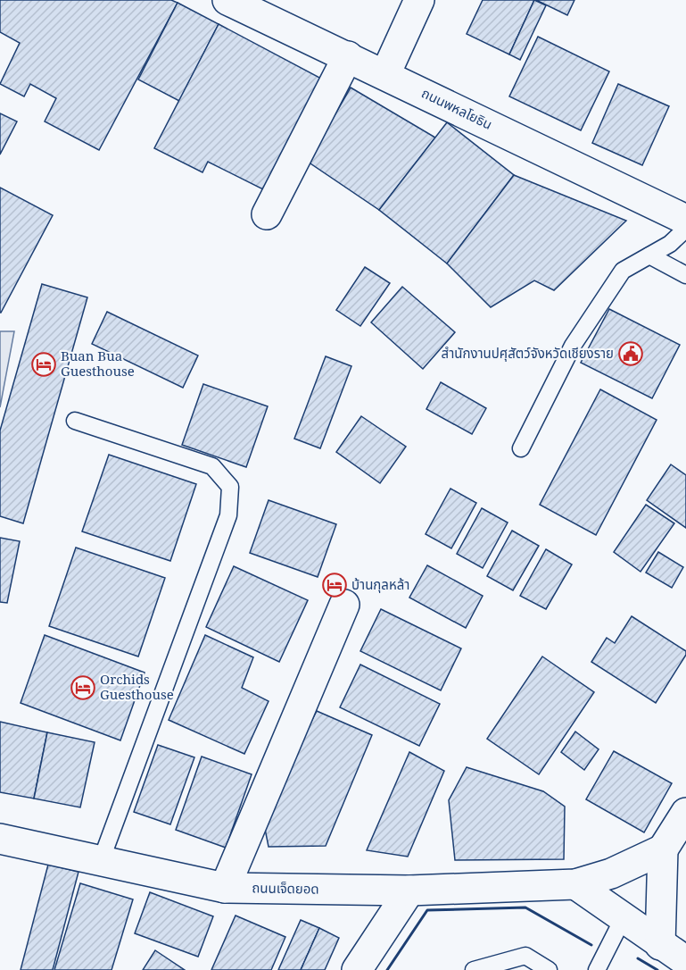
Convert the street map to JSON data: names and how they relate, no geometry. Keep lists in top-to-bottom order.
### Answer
{
  "streets": {
    "street": ["ถนนพหลโยธิน", "ถนนเจ็ดยอด"]
  },
  "places": {
    "public building": ["สำนักงานปศุสัตว์จังหวัดเชียงราย"],
    "hotel": ["Buan Bua Guesthouse", "บ้านกุลหล้า", "Orchids Guesthouse"]
  }
}
